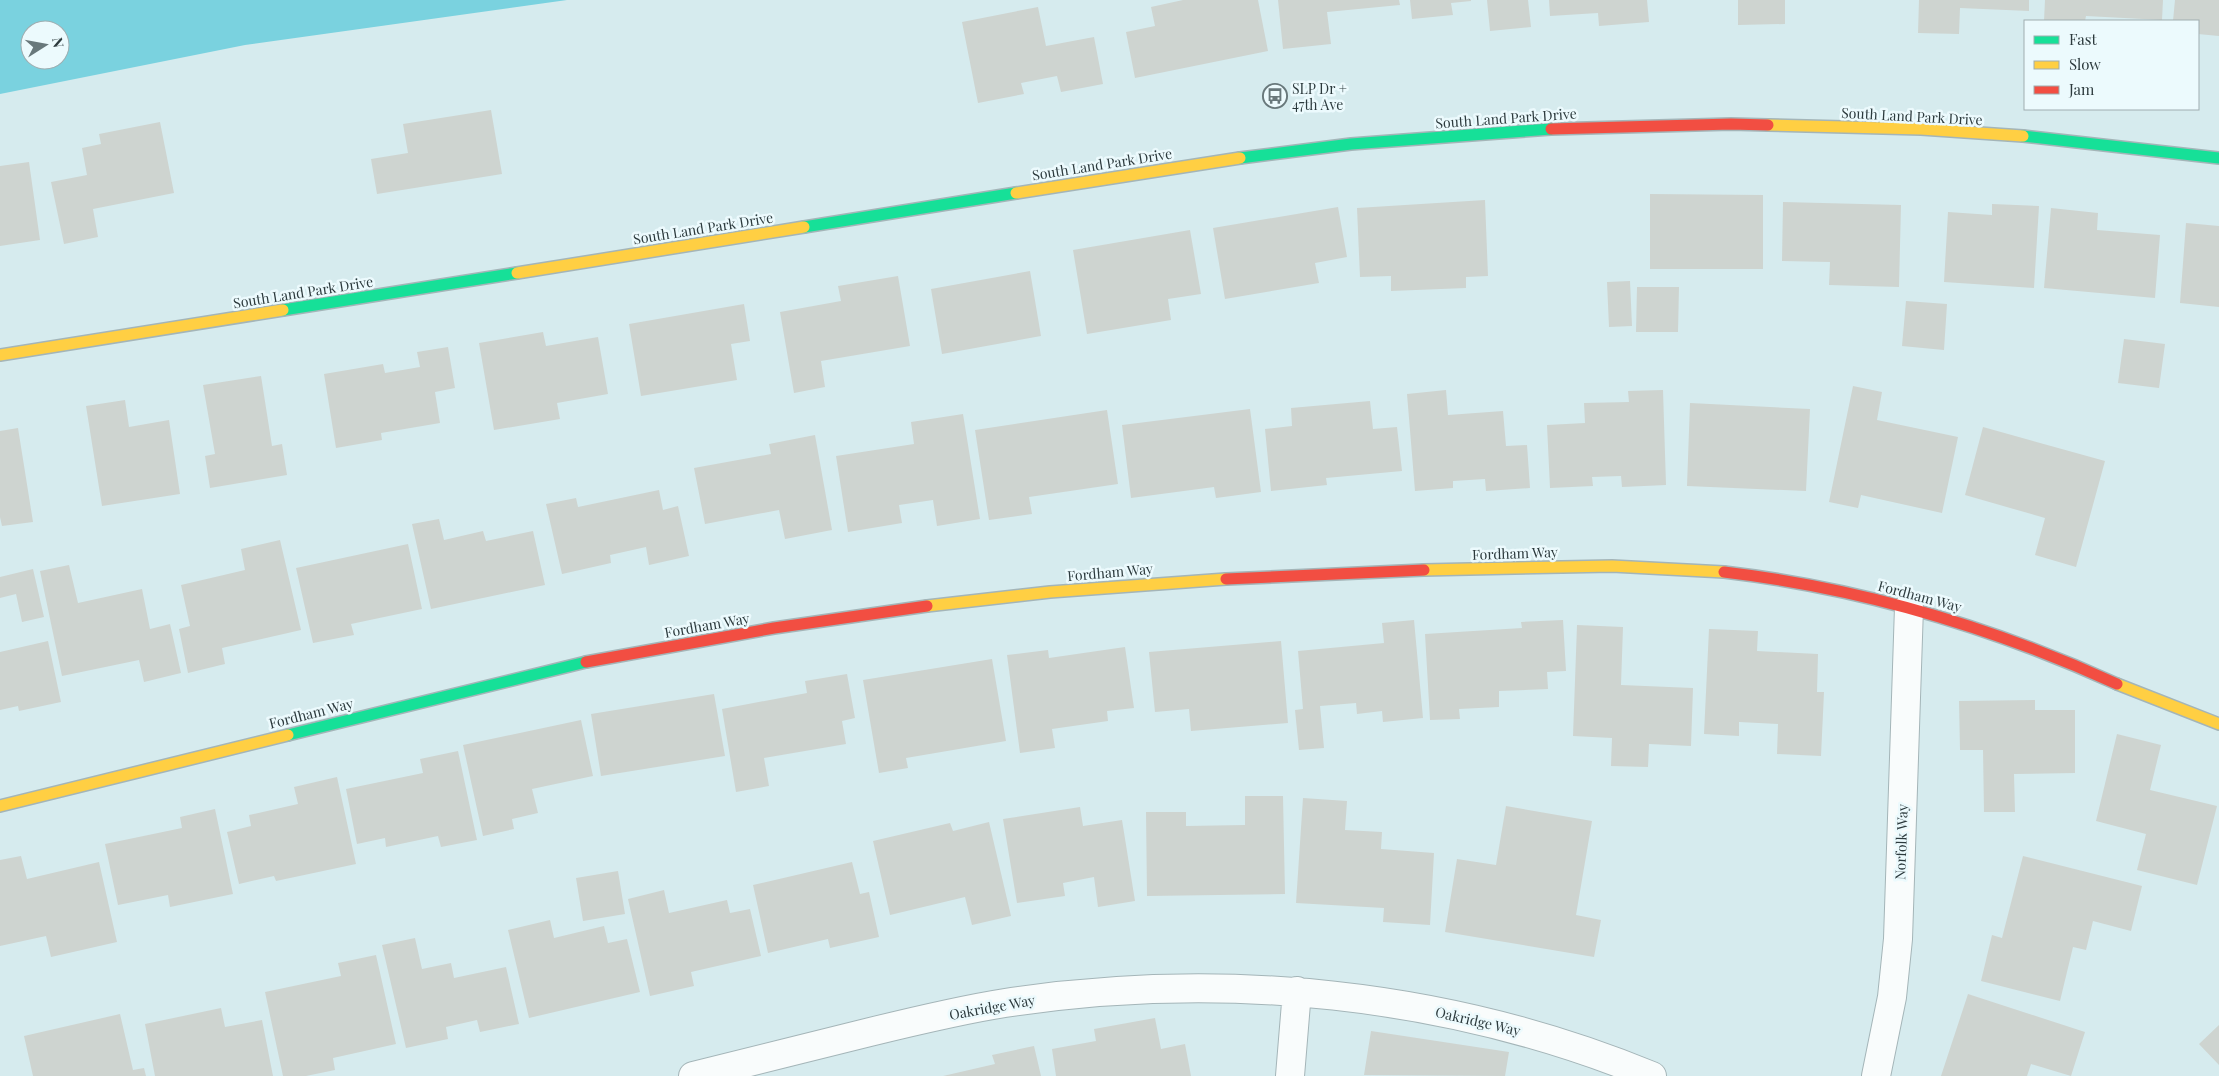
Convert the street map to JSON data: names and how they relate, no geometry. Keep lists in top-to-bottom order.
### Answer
{
  "streets": {
    "street": [
      "South Land Park Drive",
      "Fordham Way",
      "Norfolk Way",
      "Oakridge Way"
    ]
  },
  "crossings": [
    ["Fordham Way", "Norfolk Way"]
  ],
  "places": {
    "bus stop": ["SLP Dr + 47th Ave"]
  },
  "legend": ["Fast", "Slow", "Jam"],
  "north": "right"
}
